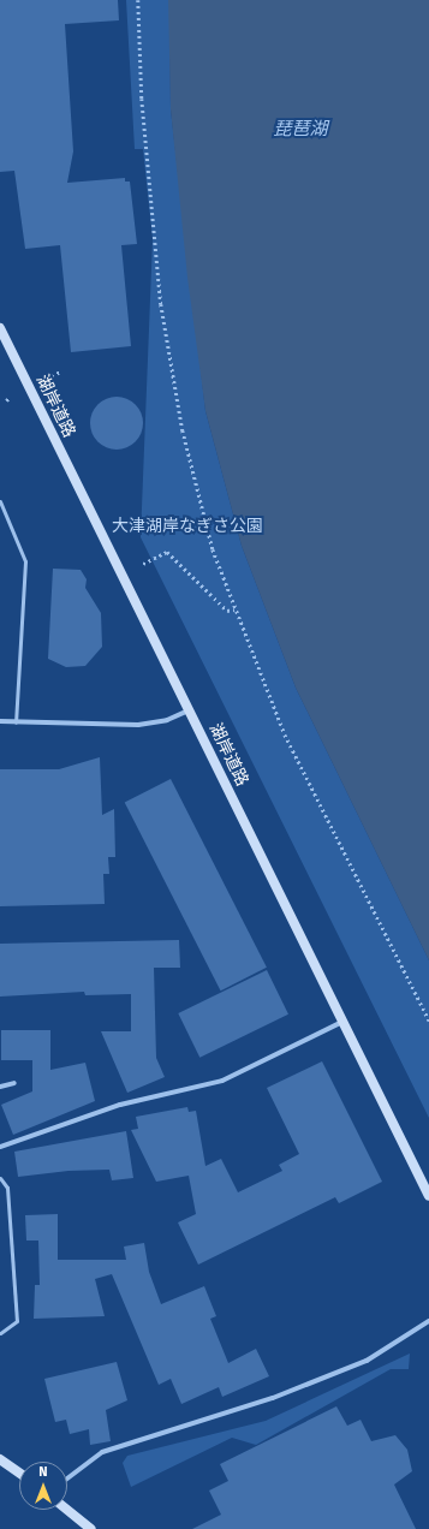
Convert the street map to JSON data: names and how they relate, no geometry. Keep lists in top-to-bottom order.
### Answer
{
  "streets": {
    "main road": ["湖岸道路"]
  },
  "water": ["琵琶湖"],
  "parks": ["大津湖岸なぎさ公園"],
  "north": "top"
}
